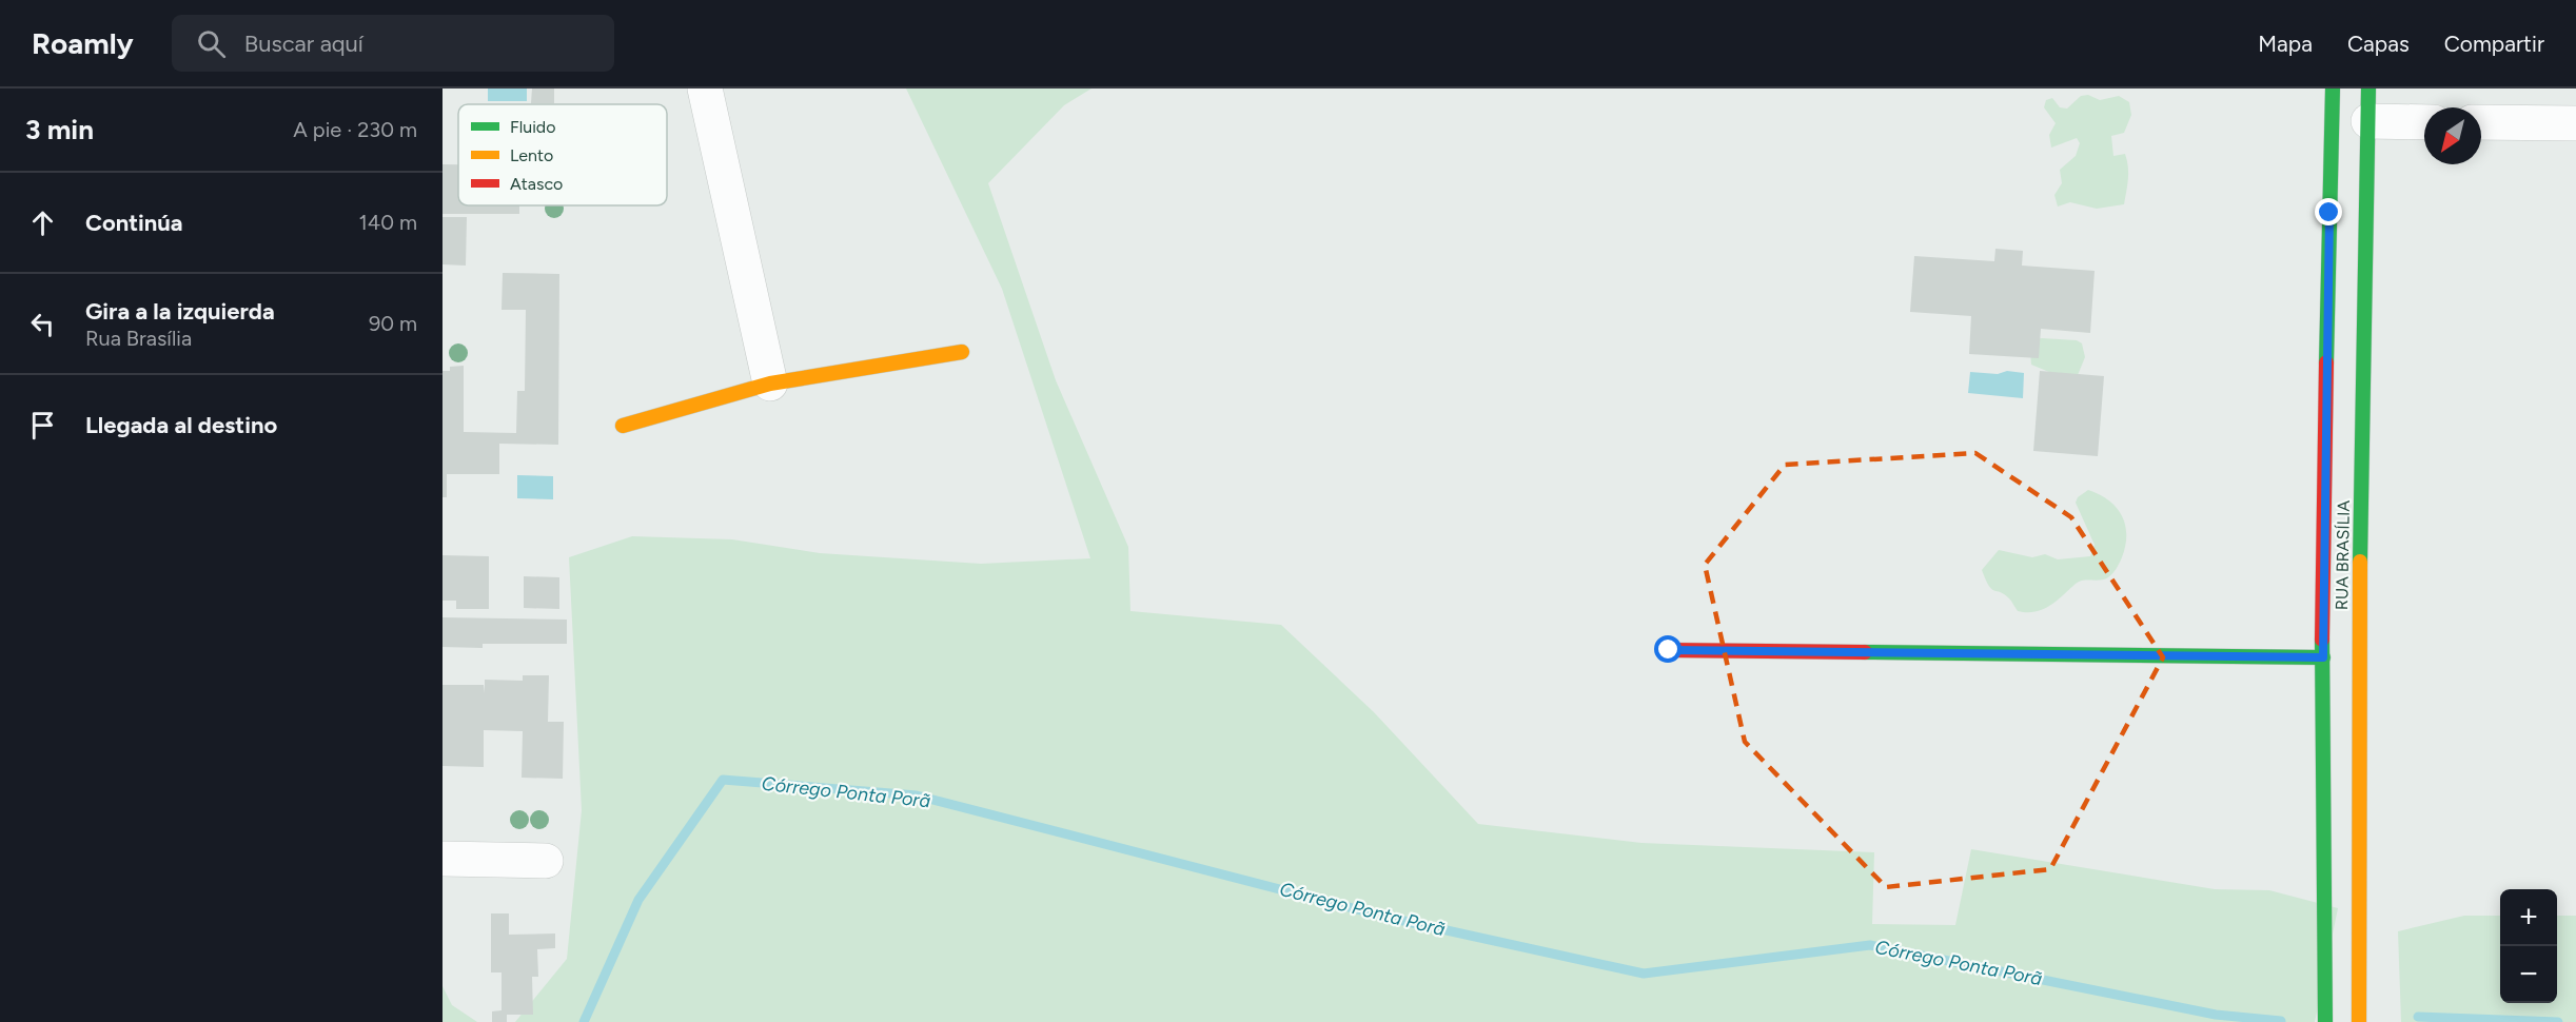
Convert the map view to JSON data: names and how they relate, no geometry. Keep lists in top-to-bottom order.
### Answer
{
  "streets": {
    "main road": ["RUA BRASÍLIA"]
  },
  "water": ["Córrego Ponta Porã"],
  "legend": ["Fluido", "Lento", "Atasco"],
  "north": "bottom left",
  "page": {
    "header": "Roamly",
    "search": "Buscar aquí",
    "nav": ["Mapa", "Capas", "Compartir"],
    "heading": ["3 min", "A pie · 230 m"],
    "list": [
      ["Continúa", "140 m"],
      ["Gira a la izquierda", "Rua Brasília", "90 m"],
      "Llegada al destino"
    ],
    "map_buttons": ["+", "−"]
  }
}
